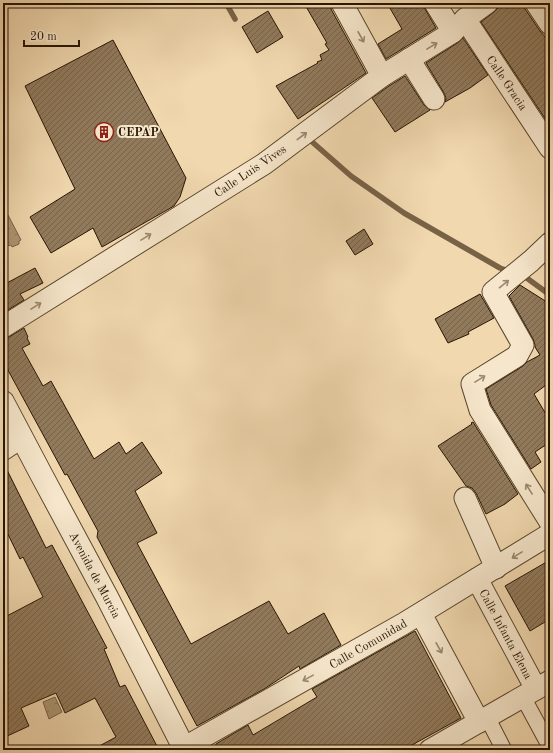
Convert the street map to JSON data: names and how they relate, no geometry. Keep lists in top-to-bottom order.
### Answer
{
  "streets": {
    "street": [
      "Calle Gracia",
      "Calle Luis Vives",
      "Avenida de Murcia",
      "Calle Infanta Elena",
      "Calle Comunidad"
    ]
  },
  "crossings": [
    ["Calle Gracia", "Calle Luis Vives"],
    ["Avenida de Murcia", "Calle Comunidad"],
    ["Calle Infanta Elena", "Calle Comunidad"]
  ],
  "one_way": ["Calle Luis Vives", "Calle Comunidad"],
  "places": {
    "building": ["CEPAP"]
  },
  "scale_bar": "20 m"
}
